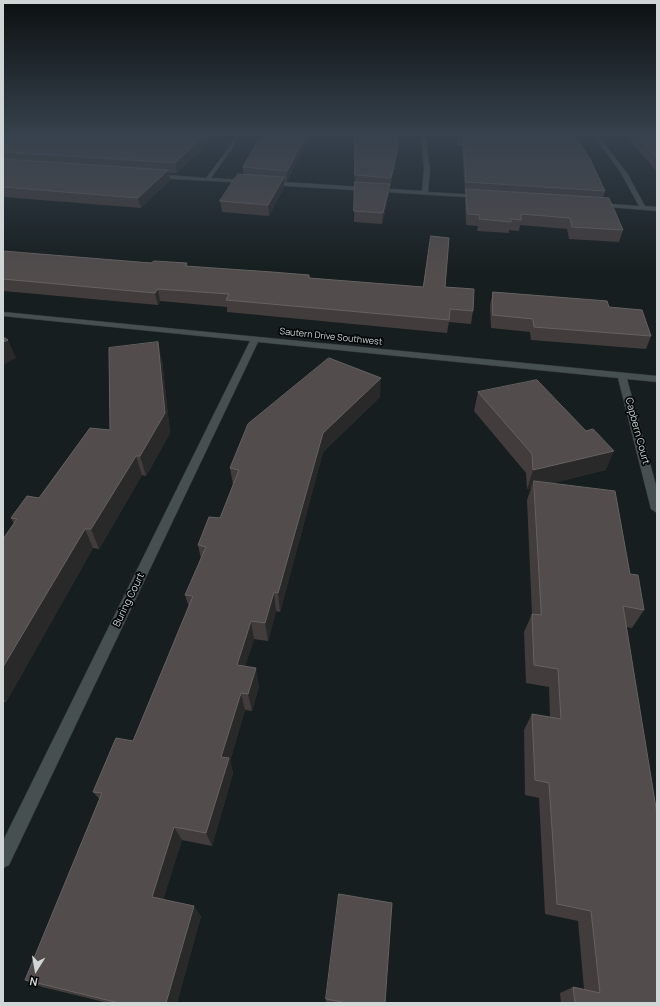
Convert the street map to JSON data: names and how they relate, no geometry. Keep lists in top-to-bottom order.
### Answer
{
  "streets": {
    "street": ["Sautern Drive Southwest", "Capbern Court", "Buring Court"]
  },
  "crossings": [
    ["Sautern Drive Southwest", "Capbern Court"],
    ["Sautern Drive Southwest", "Buring Court"]
  ],
  "north": "bottom"
}
